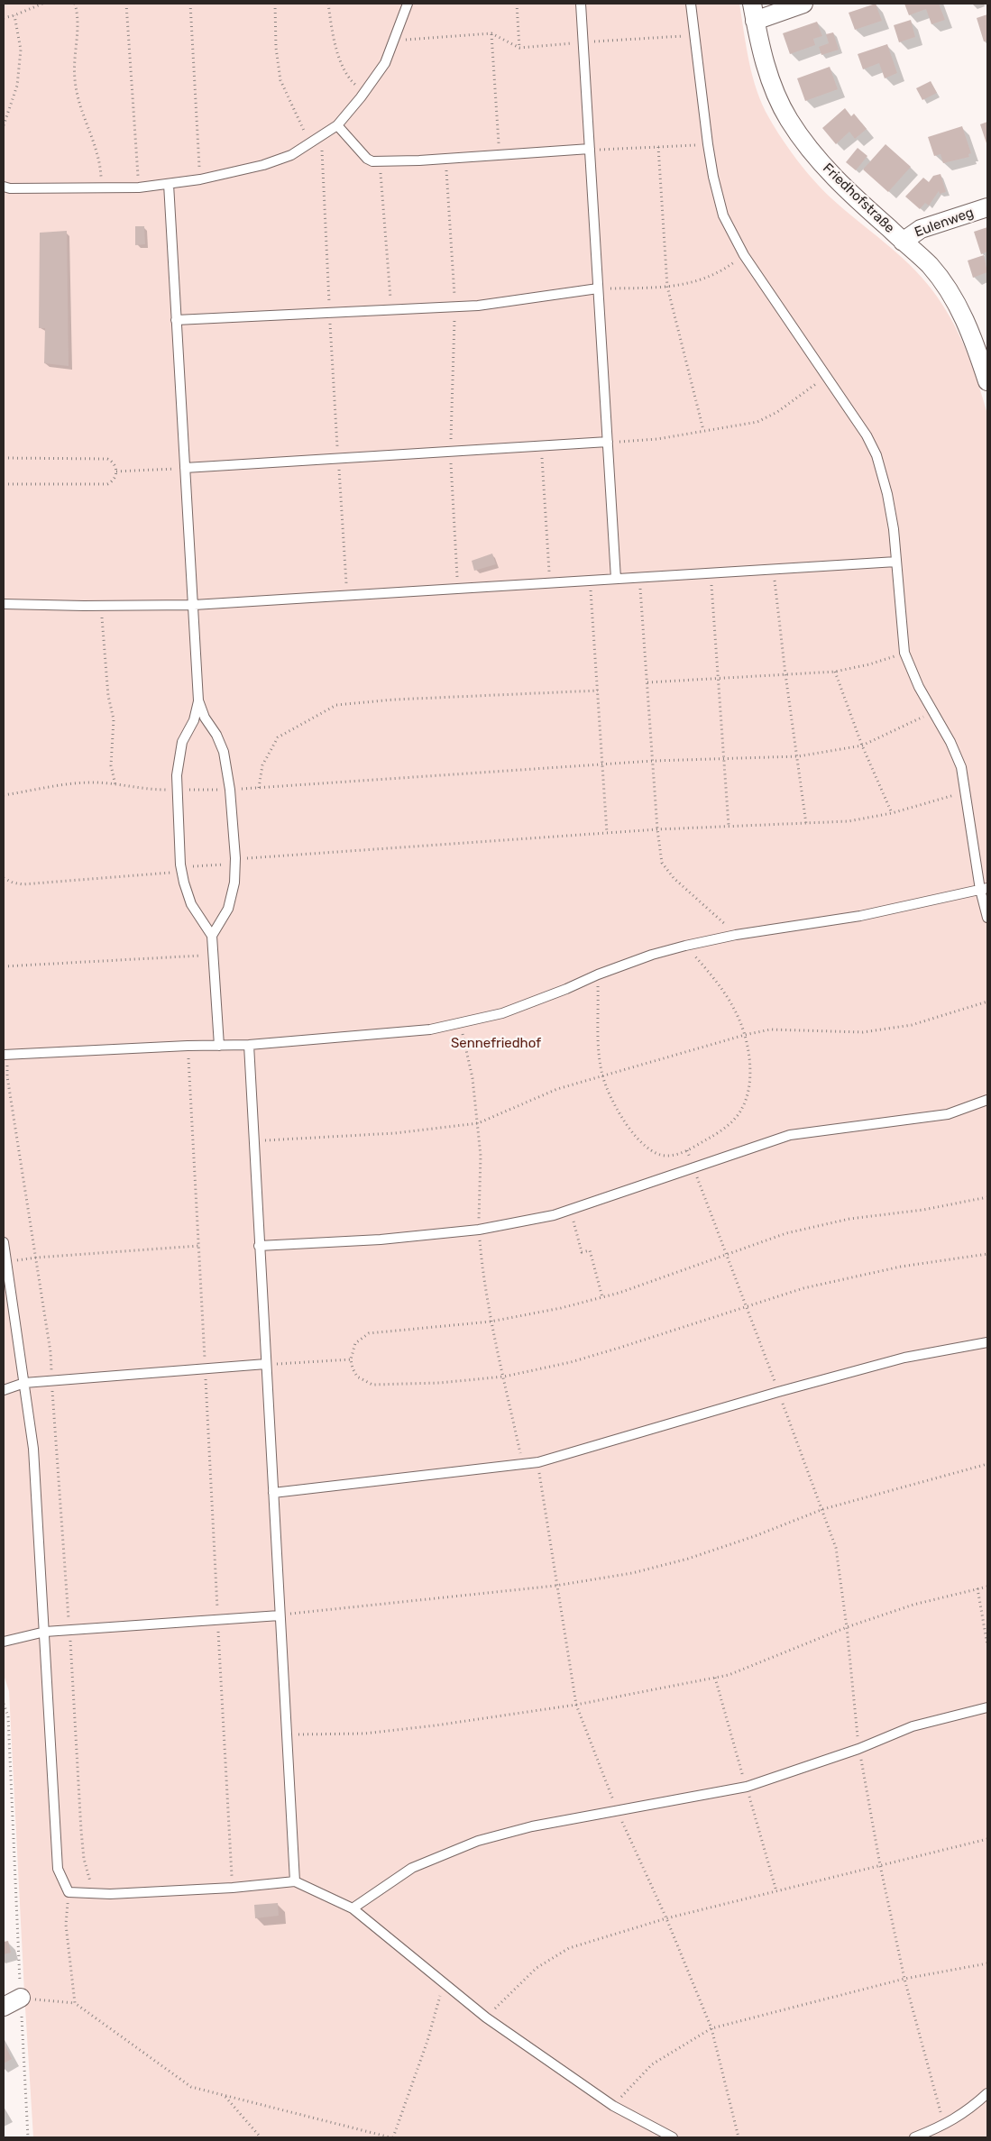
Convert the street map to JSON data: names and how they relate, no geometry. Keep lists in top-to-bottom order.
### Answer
{
  "streets": {
    "street": ["Friedhofstraße", "Eulenweg"]
  },
  "crossings": [
    ["Friedhofstraße", "Eulenweg"]
  ],
  "parks": ["Sennefriedhof"]
}
